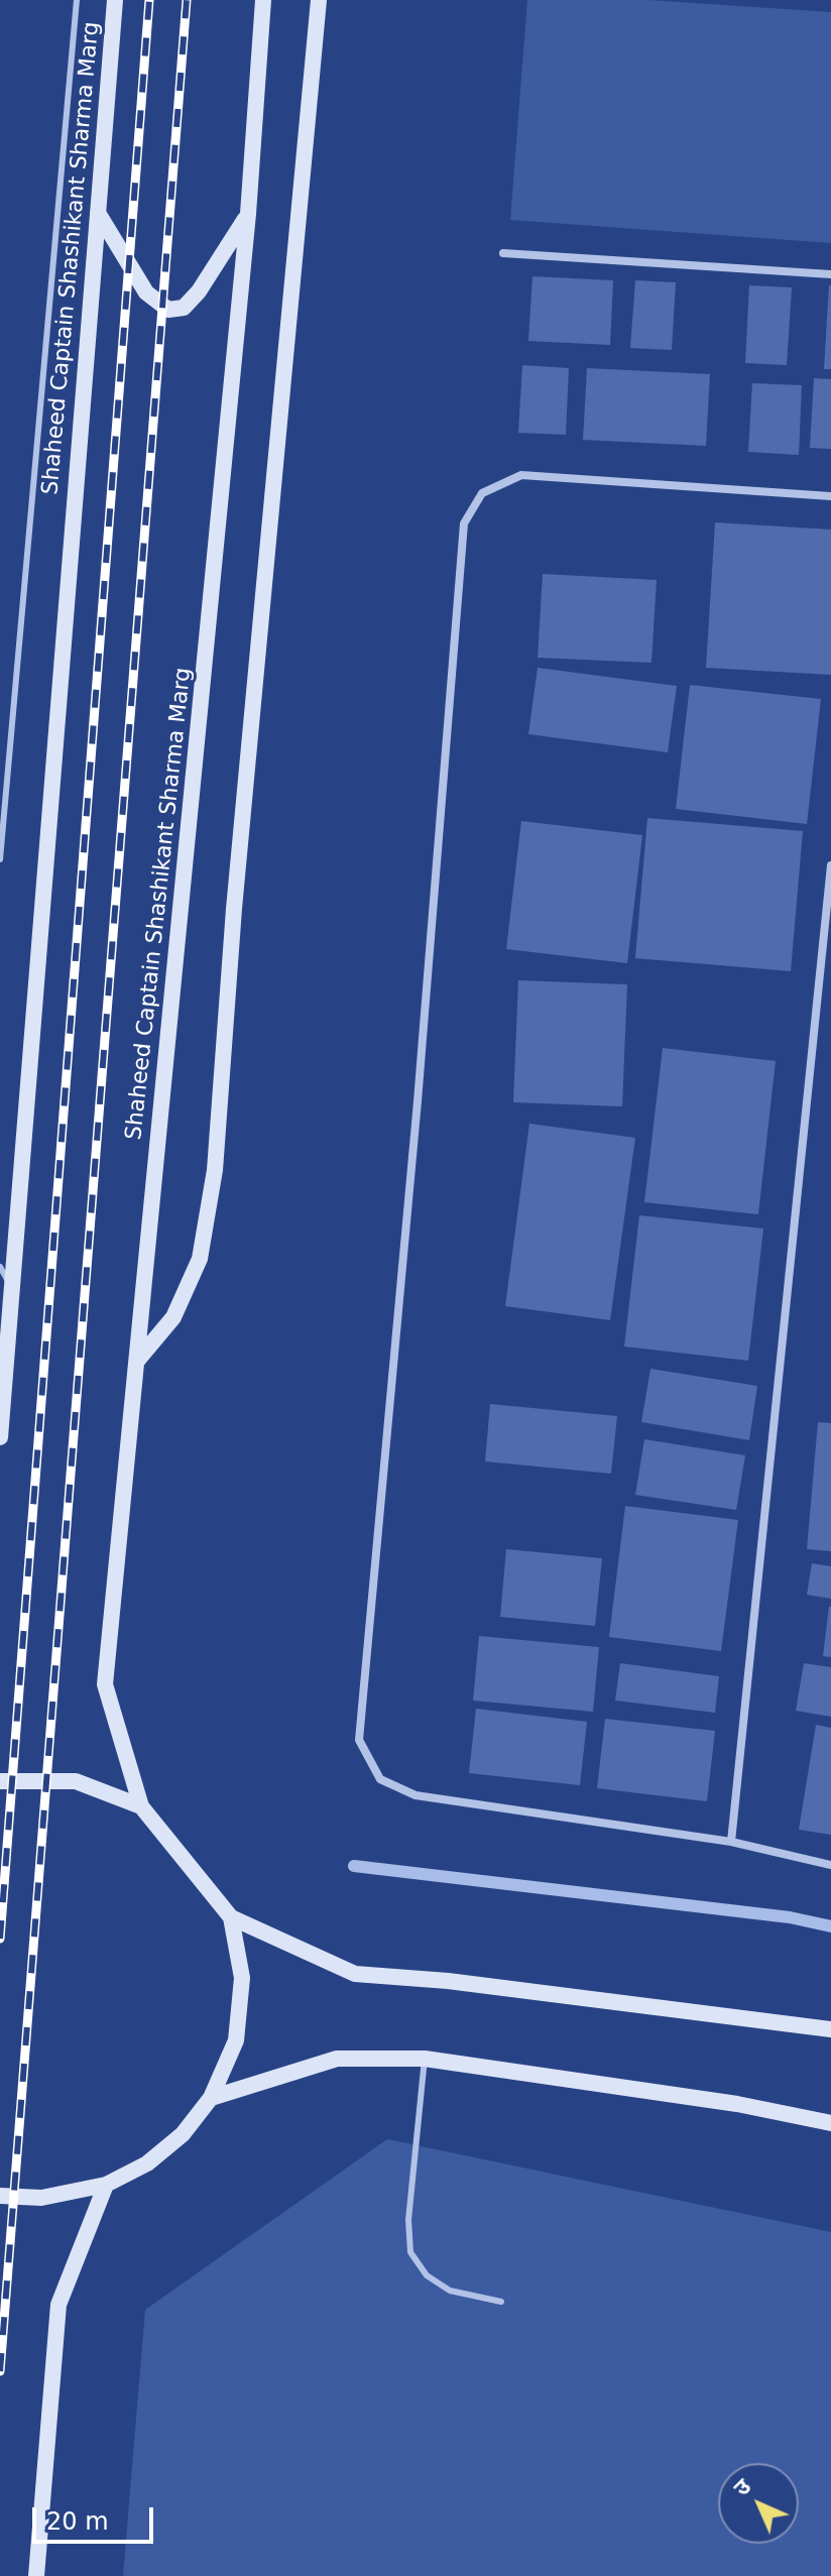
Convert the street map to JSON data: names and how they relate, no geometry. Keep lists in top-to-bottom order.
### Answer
{
  "streets": {
    "main road": ["Shaheed Captain Shashikant Sharma Marg"]
  },
  "scale_bar": "20 m",
  "north": "top left"
}
